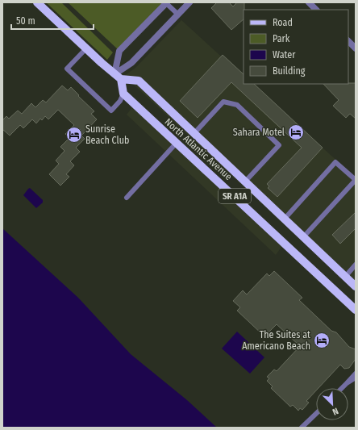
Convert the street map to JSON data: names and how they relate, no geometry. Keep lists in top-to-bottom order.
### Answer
{
  "streets": {
    "main road": ["North Atlantic Avenue", "SR A1A"]
  },
  "places": {
    "hotel": ["Sahara Motel", "Sunrise Beach Club", "The Suites at Americano Beach"]
  },
  "legend": [
    "Road",
    "Park",
    "Water",
    "Building"
  ],
  "scale_bar": "50 m",
  "north": "bottom right"
}
